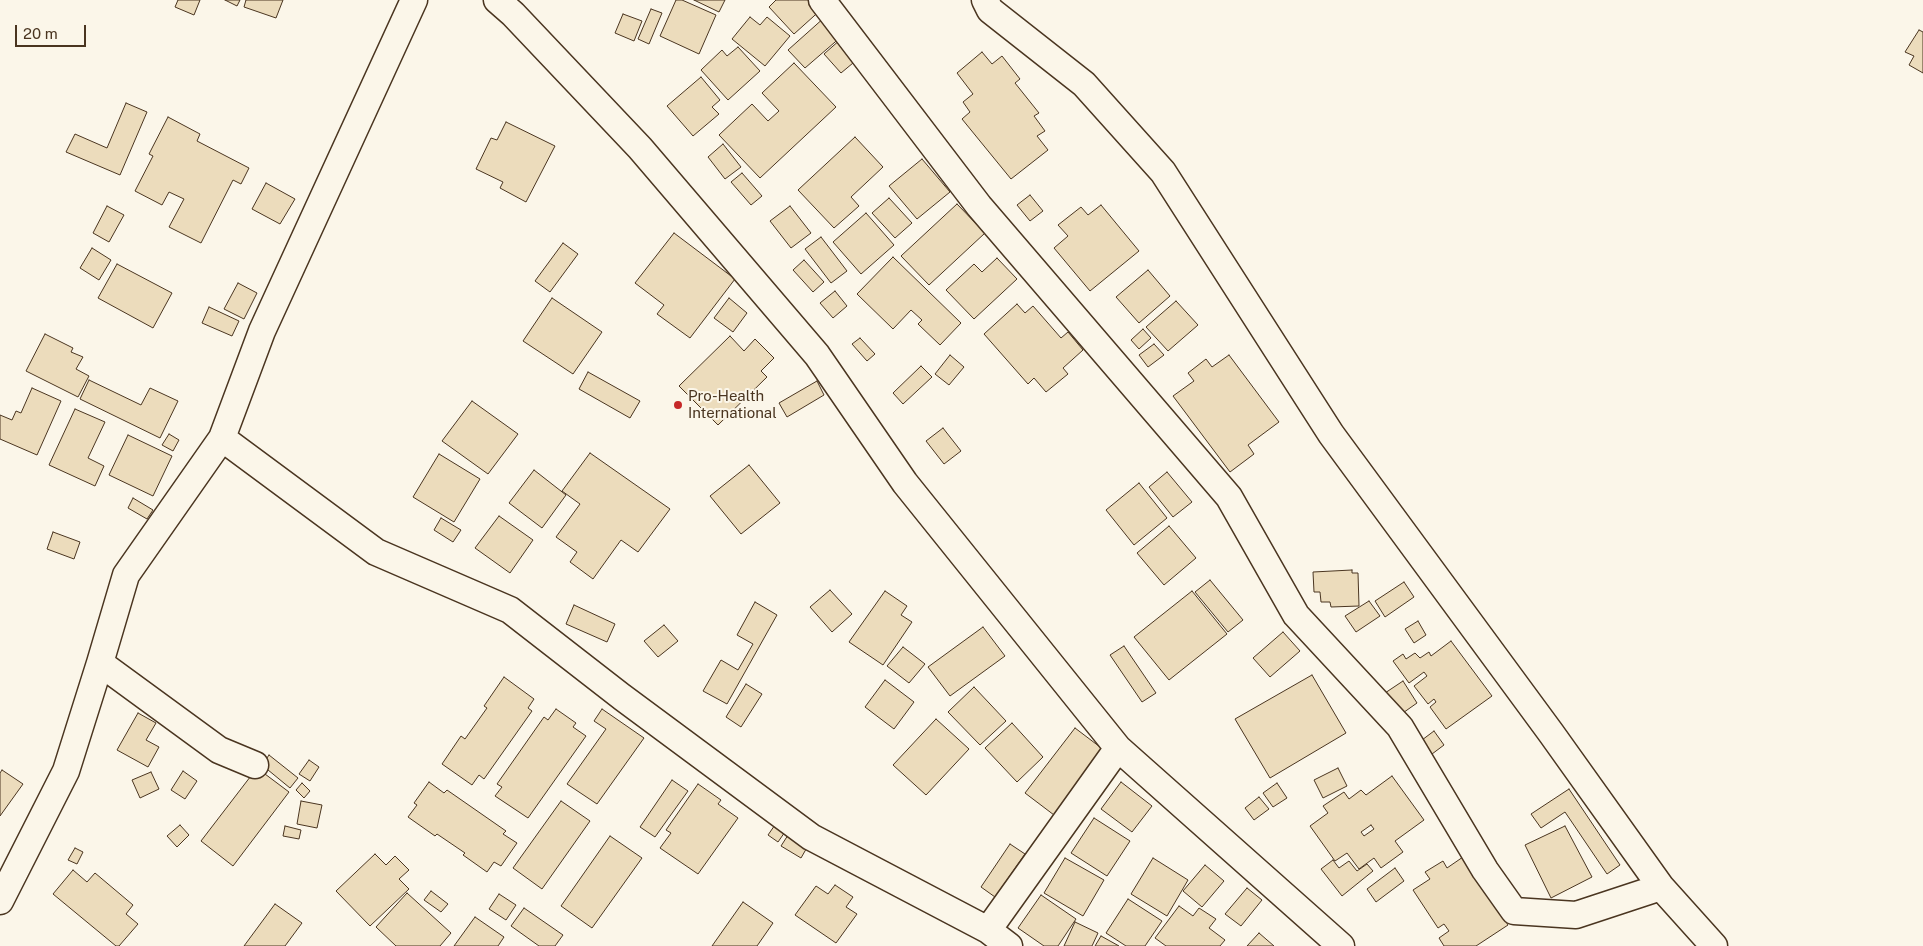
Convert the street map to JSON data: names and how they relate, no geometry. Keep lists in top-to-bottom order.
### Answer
{
  "places": ["Pro-Health International"],
  "scale_bar": "20 m"
}
